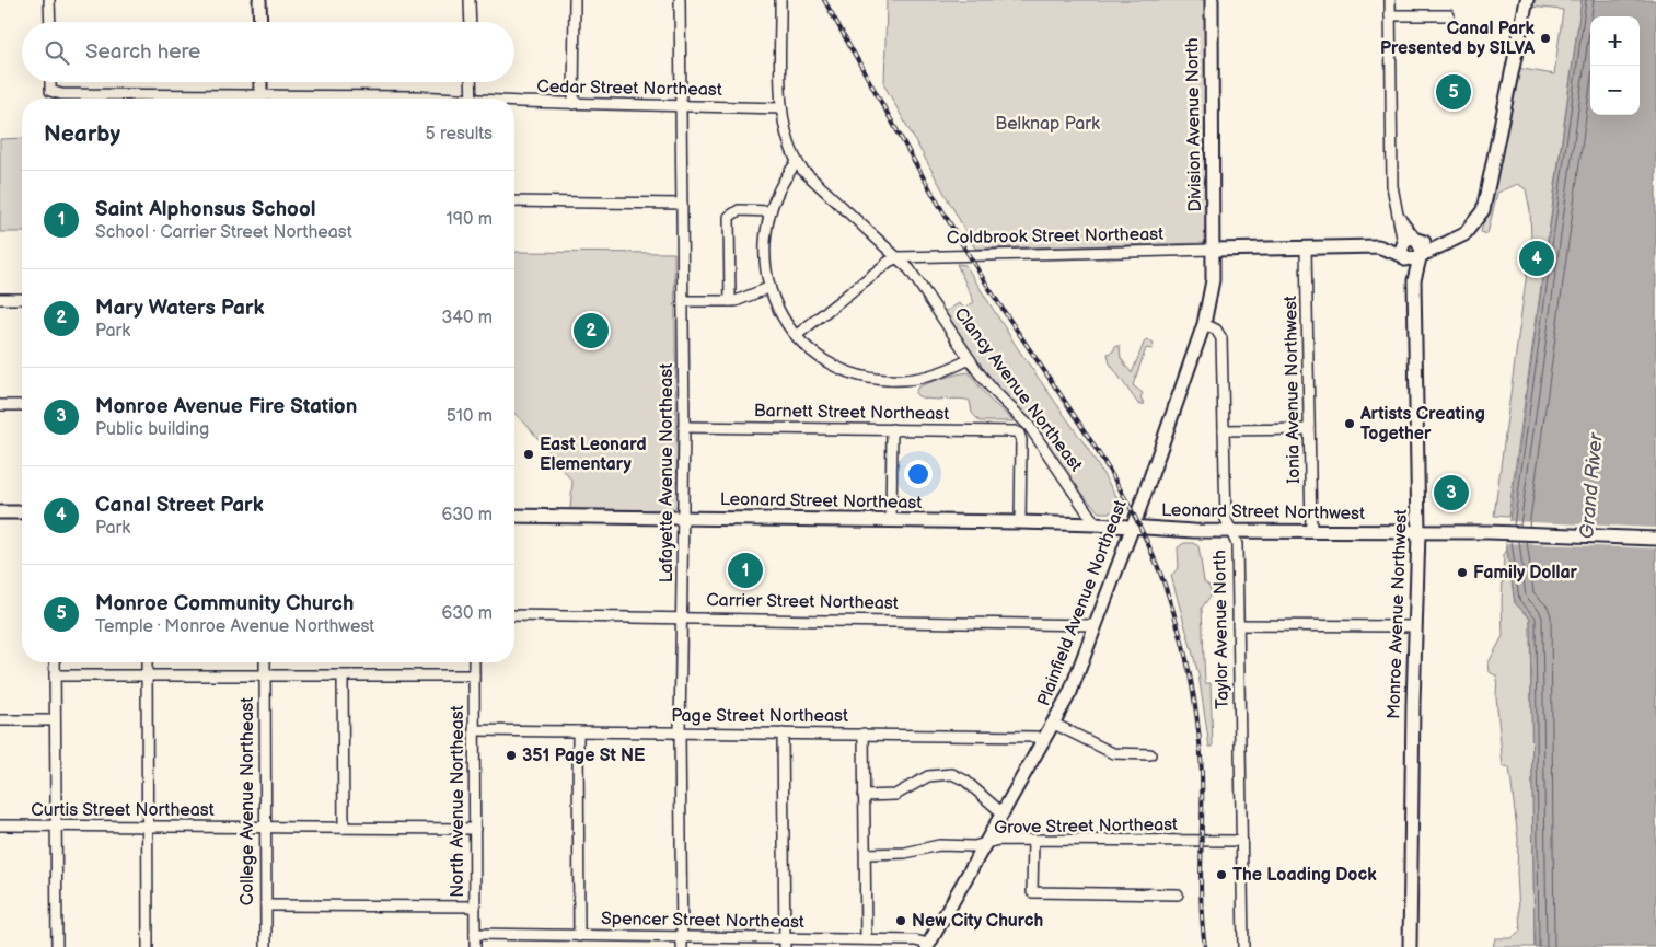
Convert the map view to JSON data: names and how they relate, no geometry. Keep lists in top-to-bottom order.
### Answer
{
  "streets": {
    "main road": [
      "Division Avenue North",
      "Leonard Street Northeast",
      "Leonard Street Northwest",
      "Plainfield Avenue Northeast",
      "Monroe Avenue Northwest"
    ],
    "street": [
      "Cedar Street Northeast",
      "Coldbrook Street Northeast",
      "Clancy Avenue Northeast",
      "Ionia Avenue Northwest",
      "Barnett Street Northeast",
      "Lafayette Avenue Northeast",
      "Carrier Street Northeast",
      "Taylor Avenue North",
      "Page Street Northeast",
      "College Avenue Northeast",
      "North Avenue Northeast",
      "Curtis Street Northeast",
      "Grove Street Northeast",
      "Spencer Street Northeast"
    ]
  },
  "crossings": [
    ["Cedar Street Northeast", "Clancy Avenue Northeast"],
    ["Cedar Street Northeast", "Lafayette Avenue Northeast"],
    ["Division Avenue North", "Coldbrook Street Northeast"],
    ["Division Avenue North", "Plainfield Avenue Northeast"],
    ["Coldbrook Street Northeast", "Clancy Avenue Northeast"],
    ["Coldbrook Street Northeast", "Plainfield Avenue Northeast"],
    ["Clancy Avenue Northeast", "Leonard Street Northeast"],
    ["Ionia Avenue Northwest", "Leonard Street Northwest"],
    ["Barnett Street Northeast", "Lafayette Avenue Northeast"],
    ["Barnett Street Northeast", "Leonard Street Northeast"],
    ["Lafayette Avenue Northeast", "Leonard Street Northeast"],
    ["Lafayette Avenue Northeast", "Carrier Street Northeast"],
    ["Lafayette Avenue Northeast", "Page Street Northeast"],
    ["Lafayette Avenue Northeast", "Spencer Street Northeast"],
    ["Leonard Street Northeast", "Leonard Street Northwest"],
    ["Leonard Street Northeast", "Plainfield Avenue Northeast"],
    ["Leonard Street Northwest", "Plainfield Avenue Northeast"],
    ["Leonard Street Northwest", "Monroe Avenue Northwest"],
    ["Leonard Street Northwest", "Taylor Avenue North"],
    ["Carrier Street Northeast", "Plainfield Avenue Northeast"],
    ["Plainfield Avenue Northeast", "Taylor Avenue North"],
    ["Plainfield Avenue Northeast", "Page Street Northeast"],
    ["Plainfield Avenue Northeast", "Grove Street Northeast"],
    ["Plainfield Avenue Northeast", "Spencer Street Northeast"],
    ["Taylor Avenue North", "Grove Street Northeast"],
    ["Page Street Northeast", "North Avenue Northeast"],
    ["College Avenue Northeast", "Curtis Street Northeast"],
    ["North Avenue Northeast", "Curtis Street Northeast"],
    ["North Avenue Northeast", "Spencer Street Northeast"]
  ],
  "water": ["Grand River"],
  "parks": ["Belknap Park"],
  "places": [
    "Canal Park Presented by SILVA",
    "Artists Creating Together",
    "East Leonard Elementary",
    "Family Dollar",
    "351 Page St NE",
    "The Loading Dock",
    "New City Church"
  ],
  "page": {
    "map_buttons": ["+", "−"],
    "search": "Search here",
    "pins": [
      "5",
      "4",
      "2",
      "3",
      "1"
    ],
    "heading": ["Nearby", "5 results"],
    "list": [
      {
        "mark": "1",
        "name": "Saint Alphonsus School",
        "note": "School · Carrier Street Northeast",
        "value": "190 m"
      },
      {
        "mark": "2",
        "name": "Mary Waters Park",
        "note": "Park",
        "value": "340 m"
      },
      {
        "mark": "3",
        "name": "Monroe Avenue Fire Station",
        "note": "Public building",
        "value": "510 m"
      },
      {
        "mark": "4",
        "name": "Canal Street Park",
        "note": "Park",
        "value": "630 m"
      },
      {
        "mark": "5",
        "name": "Monroe Community Church",
        "note": "Temple · Monroe Avenue Northwest",
        "value": "630 m"
      }
    ]
  }
}
